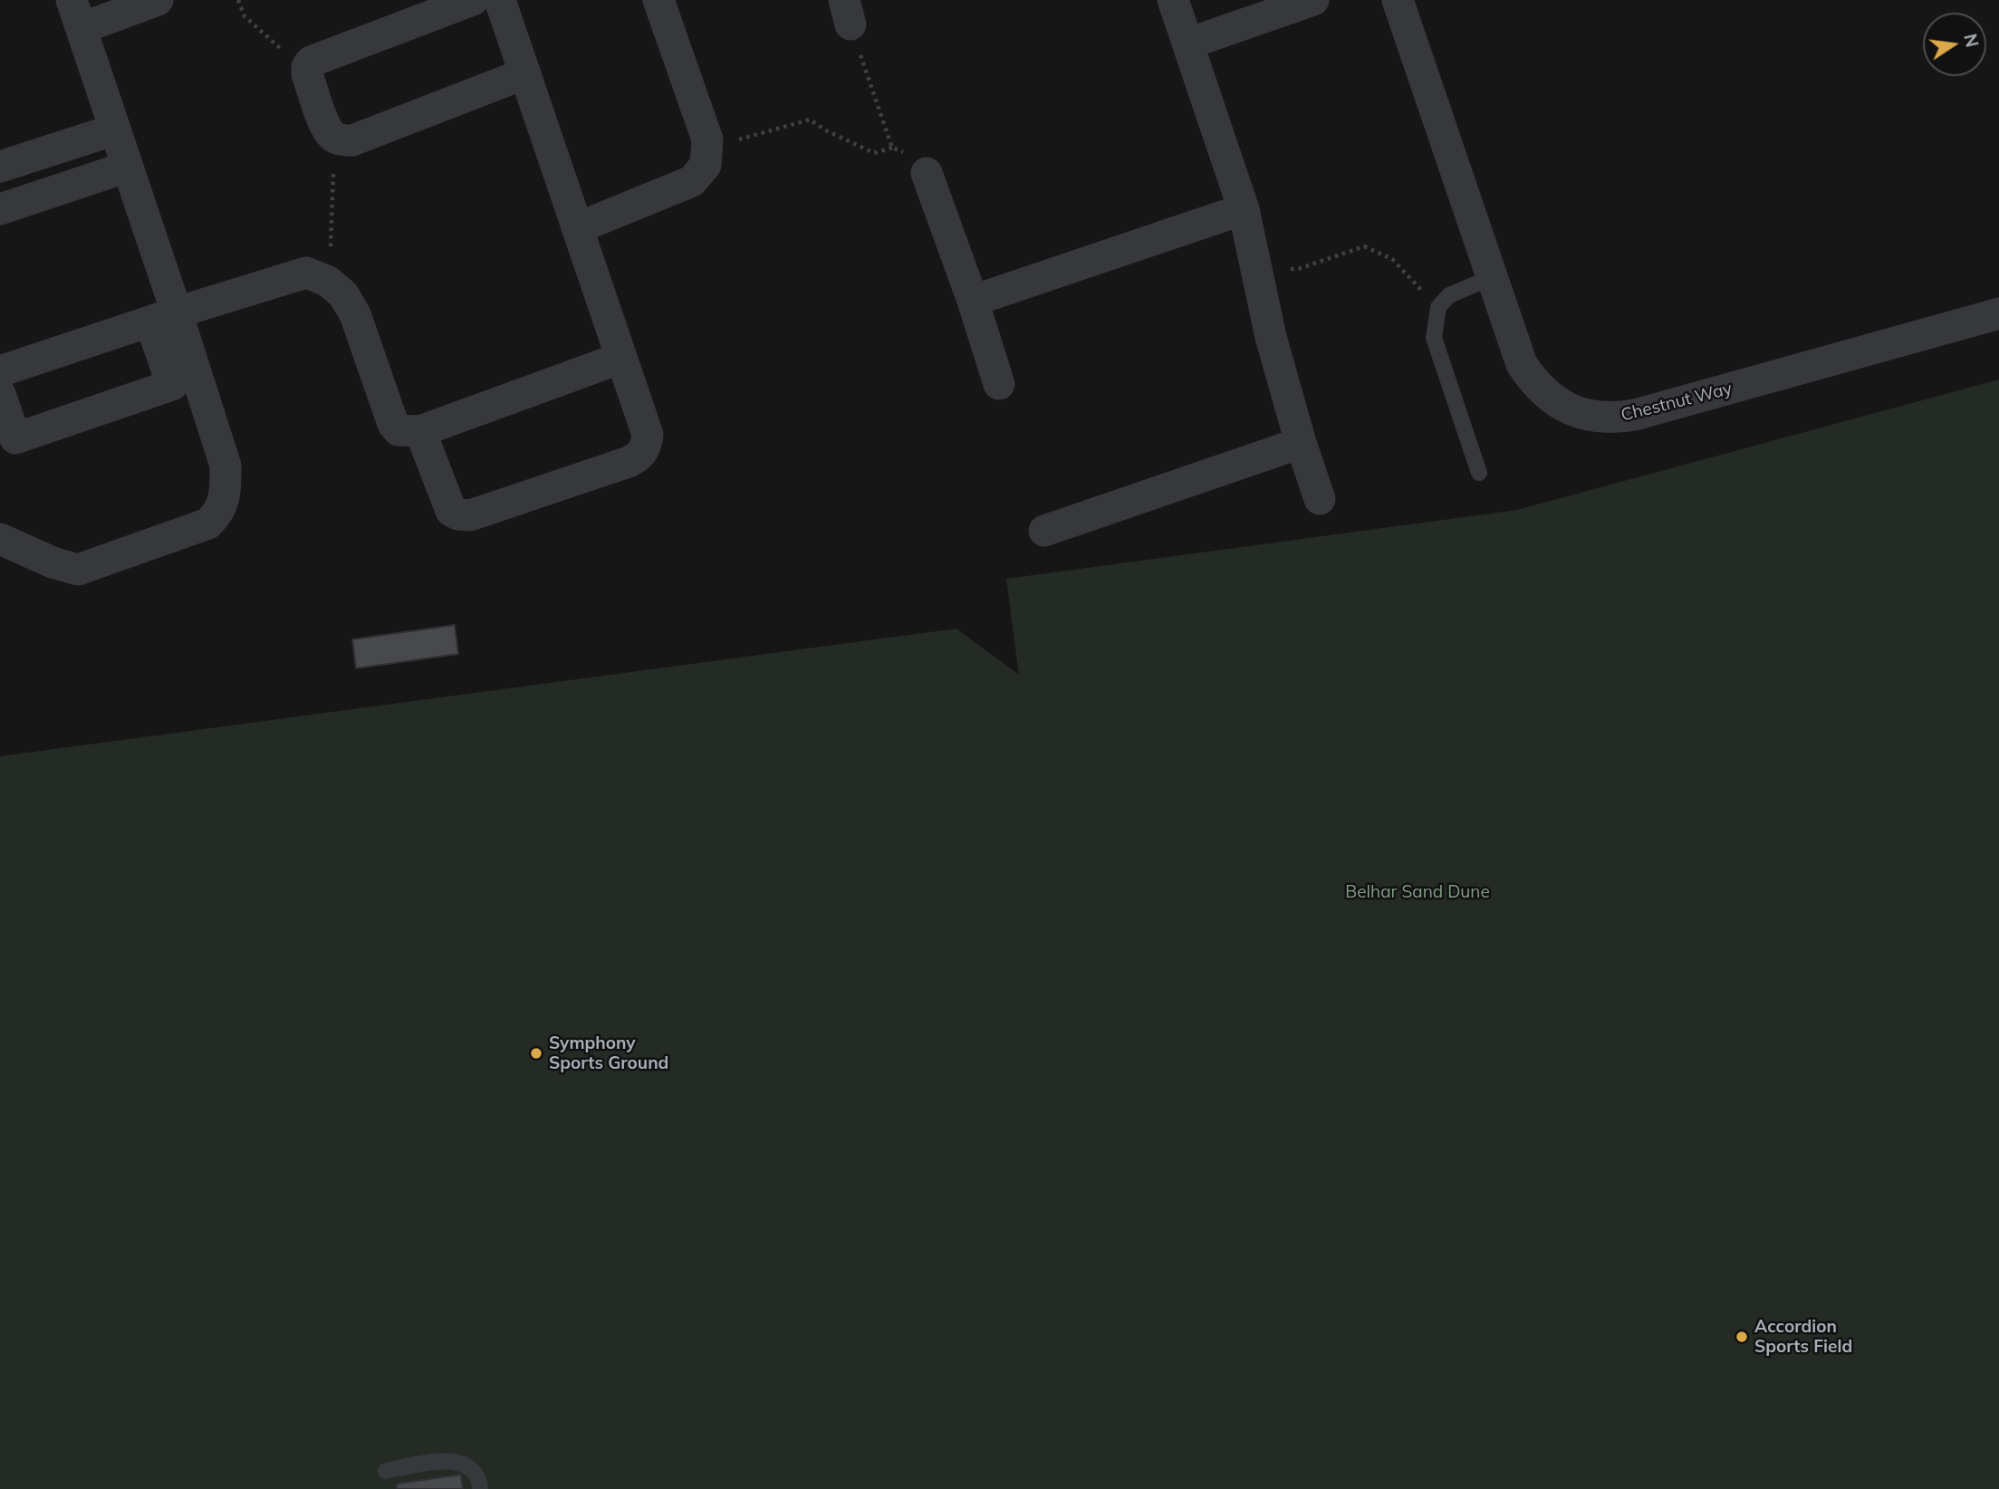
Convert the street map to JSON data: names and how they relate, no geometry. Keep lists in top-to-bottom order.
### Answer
{
  "streets": {
    "street": ["Chestnut Way"]
  },
  "parks": ["Belhar Sand Dune"],
  "places": ["Symphony Sports Ground", "Accordion Sports Field"],
  "north": "right"
}
